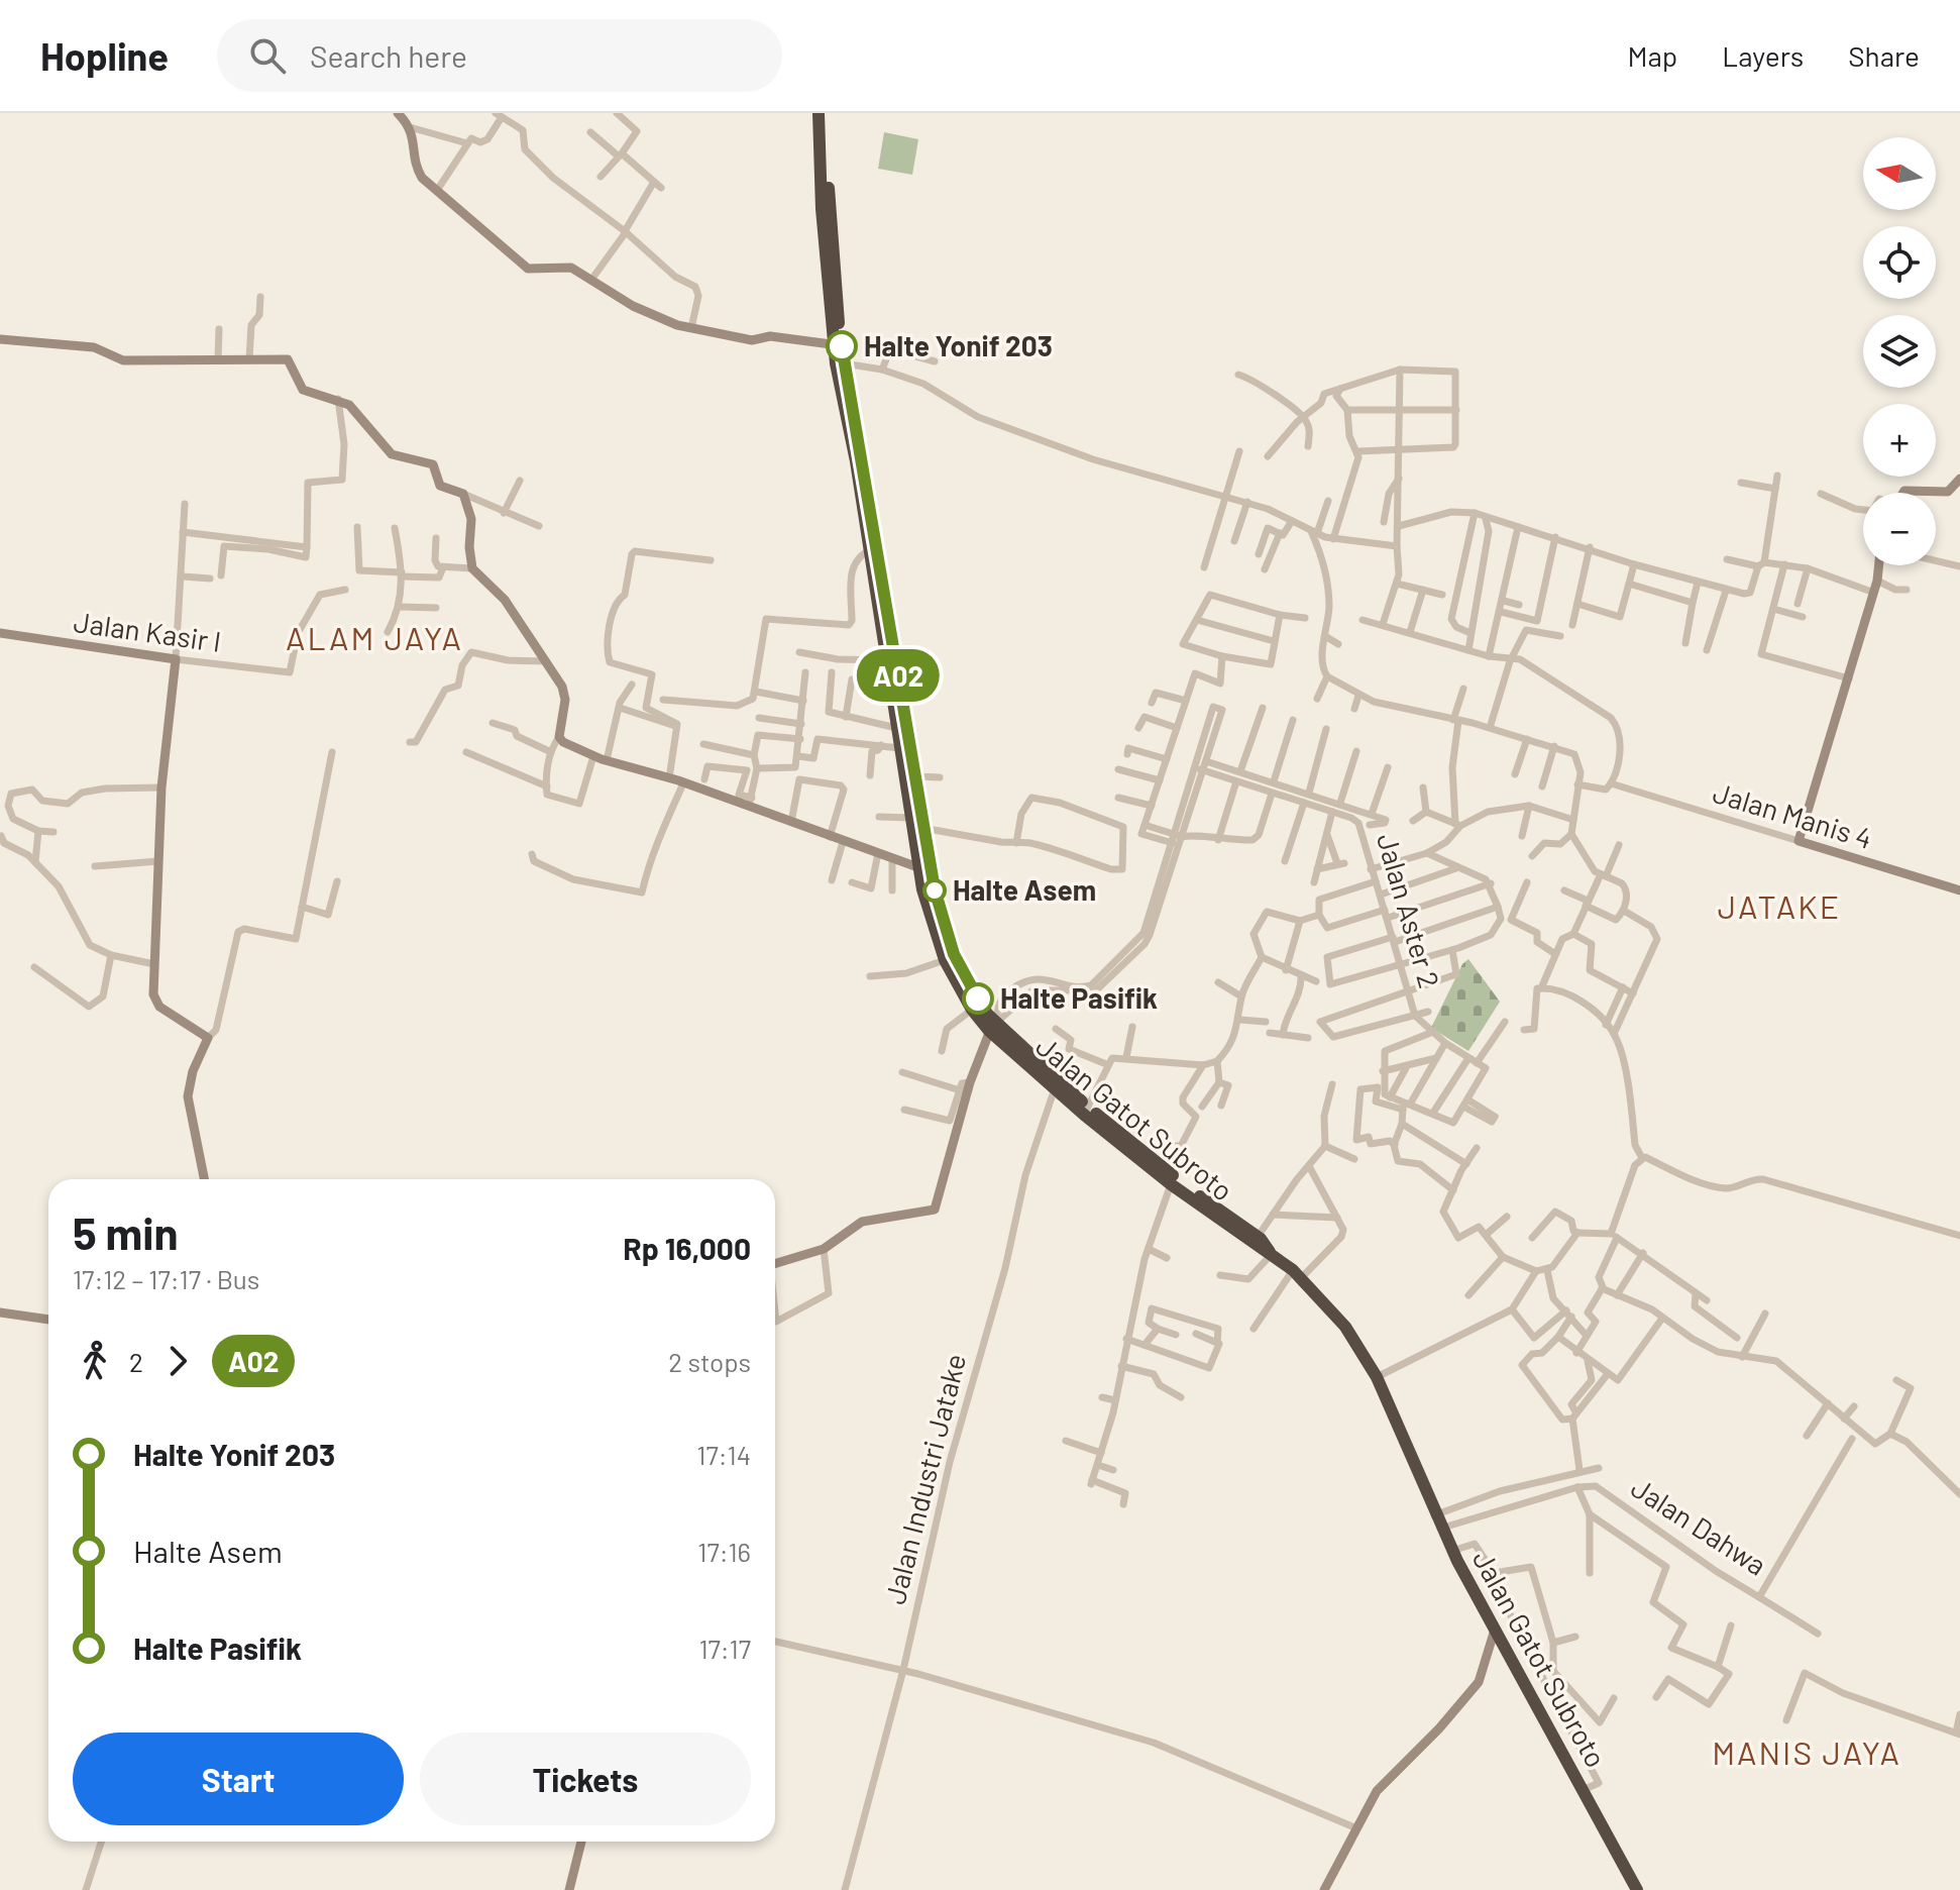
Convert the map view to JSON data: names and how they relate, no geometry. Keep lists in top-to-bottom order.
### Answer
{
  "streets": {
    "highway": ["Jalan Gatot Subroto"],
    "street": [
      "Jalan Kasir I",
      "Jalan Manis 4",
      "Jalan Aster 2",
      "Jalan Industri Jatake",
      "Jalan Dahwa"
    ]
  },
  "crossings": [
    ["Jalan Gatot Subroto", "Jalan Industri Jatake"]
  ],
  "districts": ["ALAM JAYA", "JATAKE", "MANIS JAYA"],
  "places": ["Halte Yonif 203", "Halte Asem", "Halte Pasifik"],
  "lines": ["bus line A02"],
  "north": "left",
  "page": {
    "header": "Hopline",
    "search": "Search here",
    "nav": ["Map", "Layers", "Share"],
    "on_map": "A02",
    "map_buttons": ["+", "−"],
    "heading": ["5 min", "17:12 – 17:17 · Bus", "Rp 16,000"],
    "legs": ["2", "A02", "2 stops"],
    "list": [
      {
        "name": "Halte Yonif 203",
        "value": "17:14"
      },
      {
        "name": "Halte Asem",
        "value": "17:16"
      },
      {
        "name": "Halte Pasifik",
        "value": "17:17"
      }
    ],
    "buttons": ["Start", "Tickets"]
  }
}
